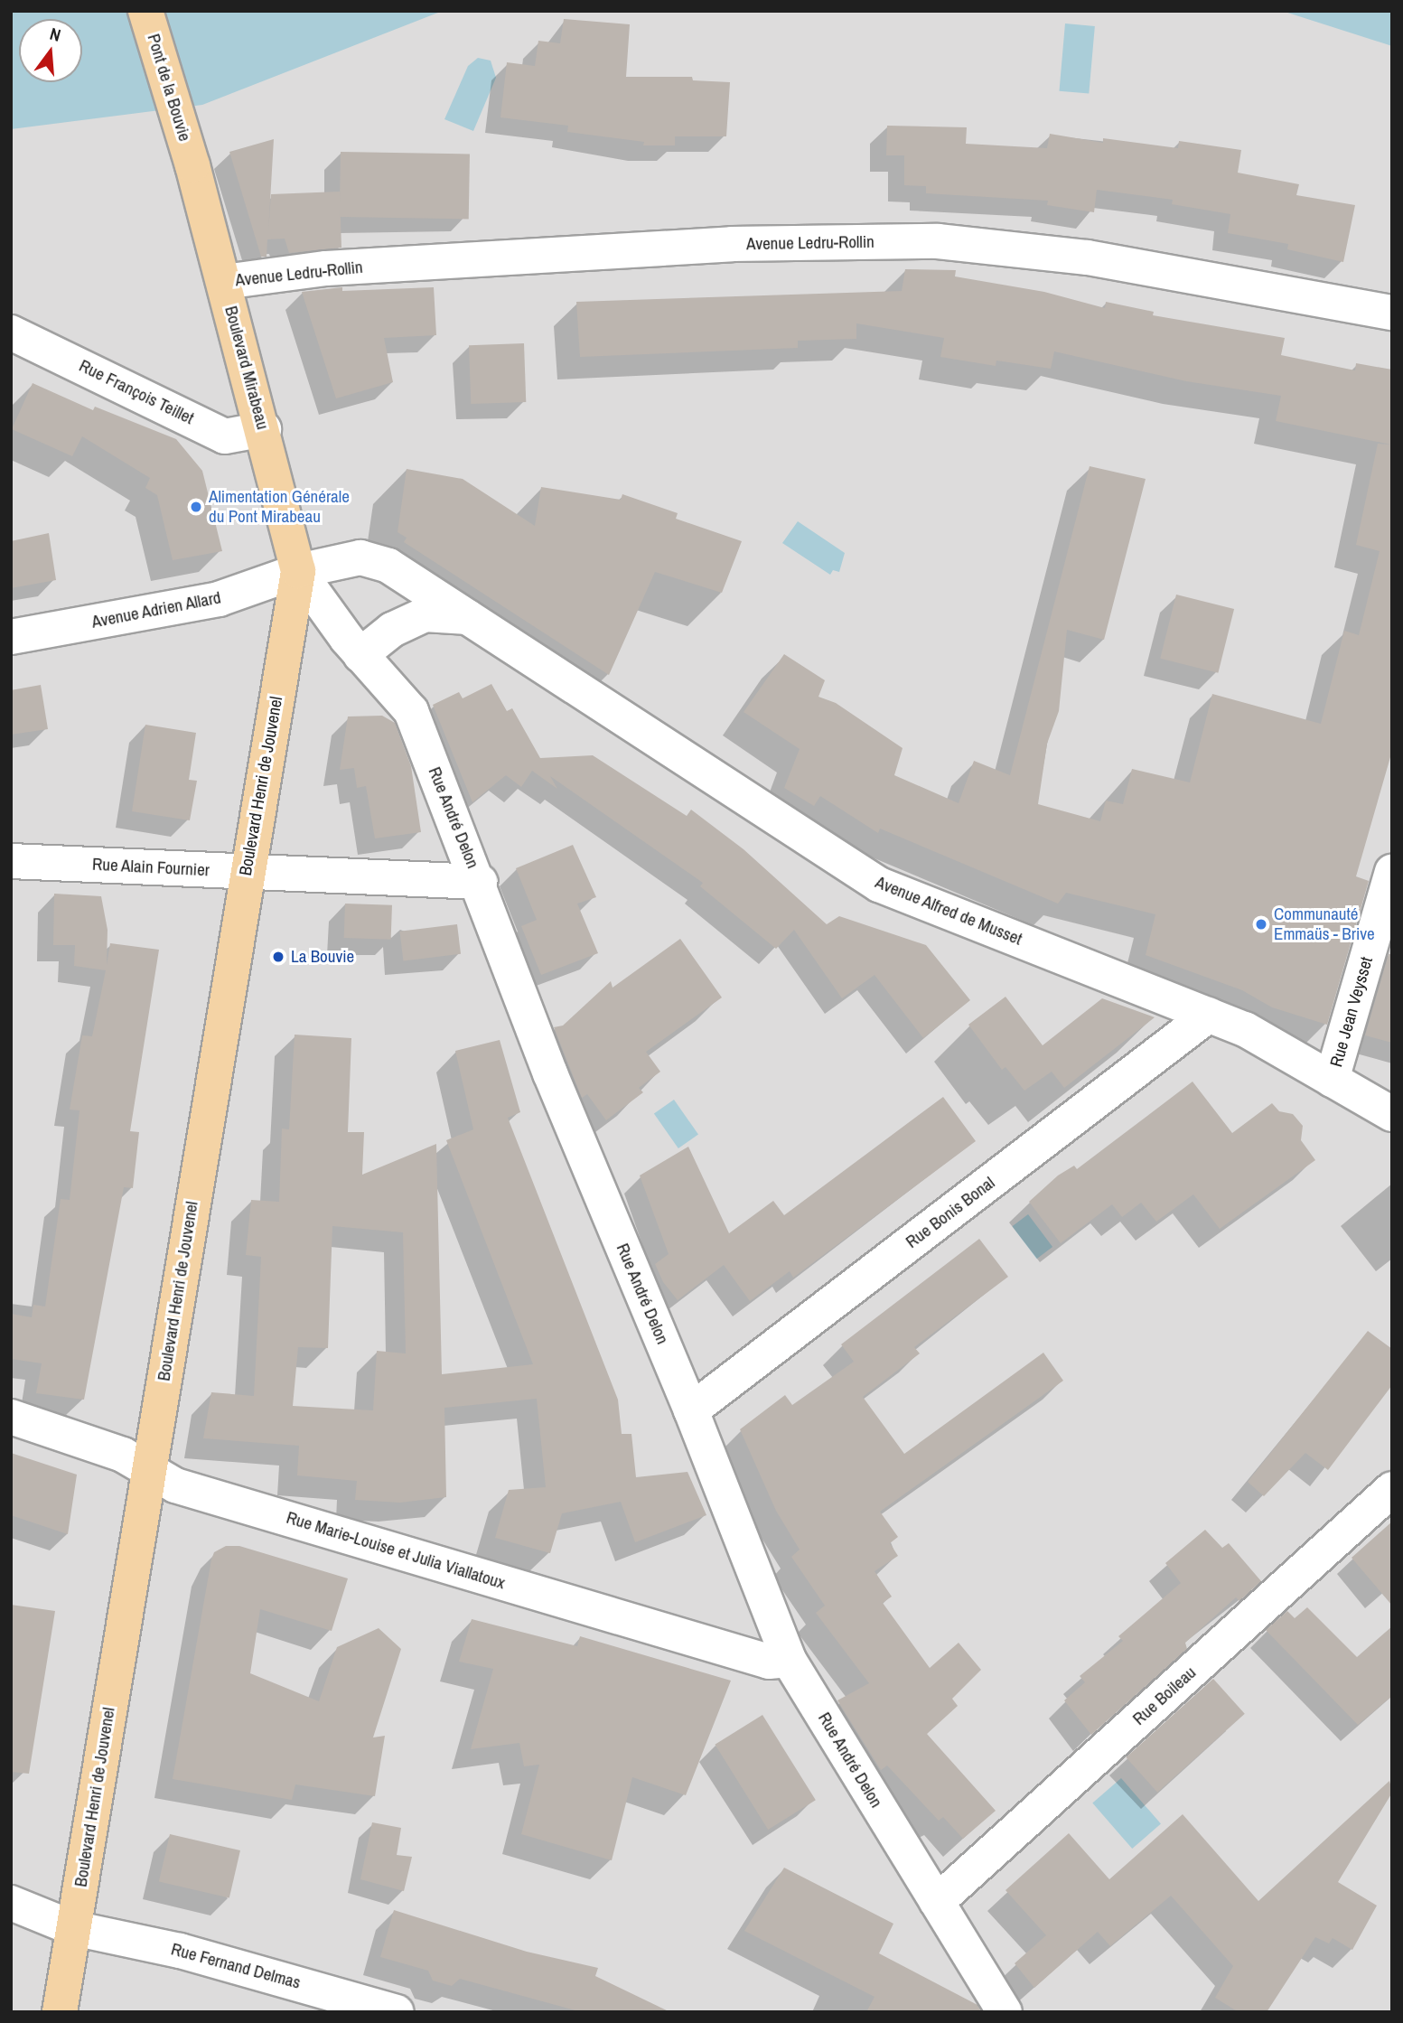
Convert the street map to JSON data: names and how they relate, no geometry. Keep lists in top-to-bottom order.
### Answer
{
  "streets": {
    "main road": ["Pont de la Bouvie", "Boulevard Mirabeau", "Boulevard Henri de Jouvenel"],
    "street": [
      "Avenue Ledru-Rollin",
      "Rue François Teillet",
      "Avenue Adrien Allard",
      "Rue André Delon",
      "Rue Alain Fournier",
      "Avenue Alfred de Musset",
      "Rue Jean Veysset",
      "Rue Bonis Bonal",
      "Rue Marie-Louise et Julia Viallatoux",
      "Rue Boileau",
      "Rue Fernand Delmas"
    ]
  },
  "crossings": [
    ["Pont de la Bouvie", "Boulevard Mirabeau"],
    ["Avenue Ledru-Rollin", "Boulevard Mirabeau"],
    ["Boulevard Mirabeau", "Rue François Teillet"],
    ["Boulevard Mirabeau", "Avenue Adrien Allard"],
    ["Boulevard Mirabeau", "Boulevard Henri de Jouvenel"],
    ["Boulevard Mirabeau", "Rue André Delon"],
    ["Boulevard Mirabeau", "Avenue Alfred de Musset"],
    ["Avenue Adrien Allard", "Boulevard Henri de Jouvenel"],
    ["Avenue Adrien Allard", "Rue André Delon"],
    ["Avenue Adrien Allard", "Avenue Alfred de Musset"],
    ["Boulevard Henri de Jouvenel", "Rue André Delon"],
    ["Boulevard Henri de Jouvenel", "Rue Alain Fournier"],
    ["Boulevard Henri de Jouvenel", "Avenue Alfred de Musset"],
    ["Boulevard Henri de Jouvenel", "Rue Marie-Louise et Julia Viallatoux"],
    ["Boulevard Henri de Jouvenel", "Rue Fernand Delmas"],
    ["Rue André Delon", "Rue Alain Fournier"],
    ["Rue André Delon", "Avenue Alfred de Musset"],
    ["Rue André Delon", "Rue Bonis Bonal"],
    ["Rue André Delon", "Rue Marie-Louise et Julia Viallatoux"],
    ["Rue André Delon", "Rue Boileau"],
    ["Avenue Alfred de Musset", "Rue Jean Veysset"],
    ["Avenue Alfred de Musset", "Rue Bonis Bonal"]
  ],
  "places": ["Alimentation Générale du Pont Mirabeau", "Communauté Emmaüs - Brive", "La Bouvie"],
  "north": "top"
}
